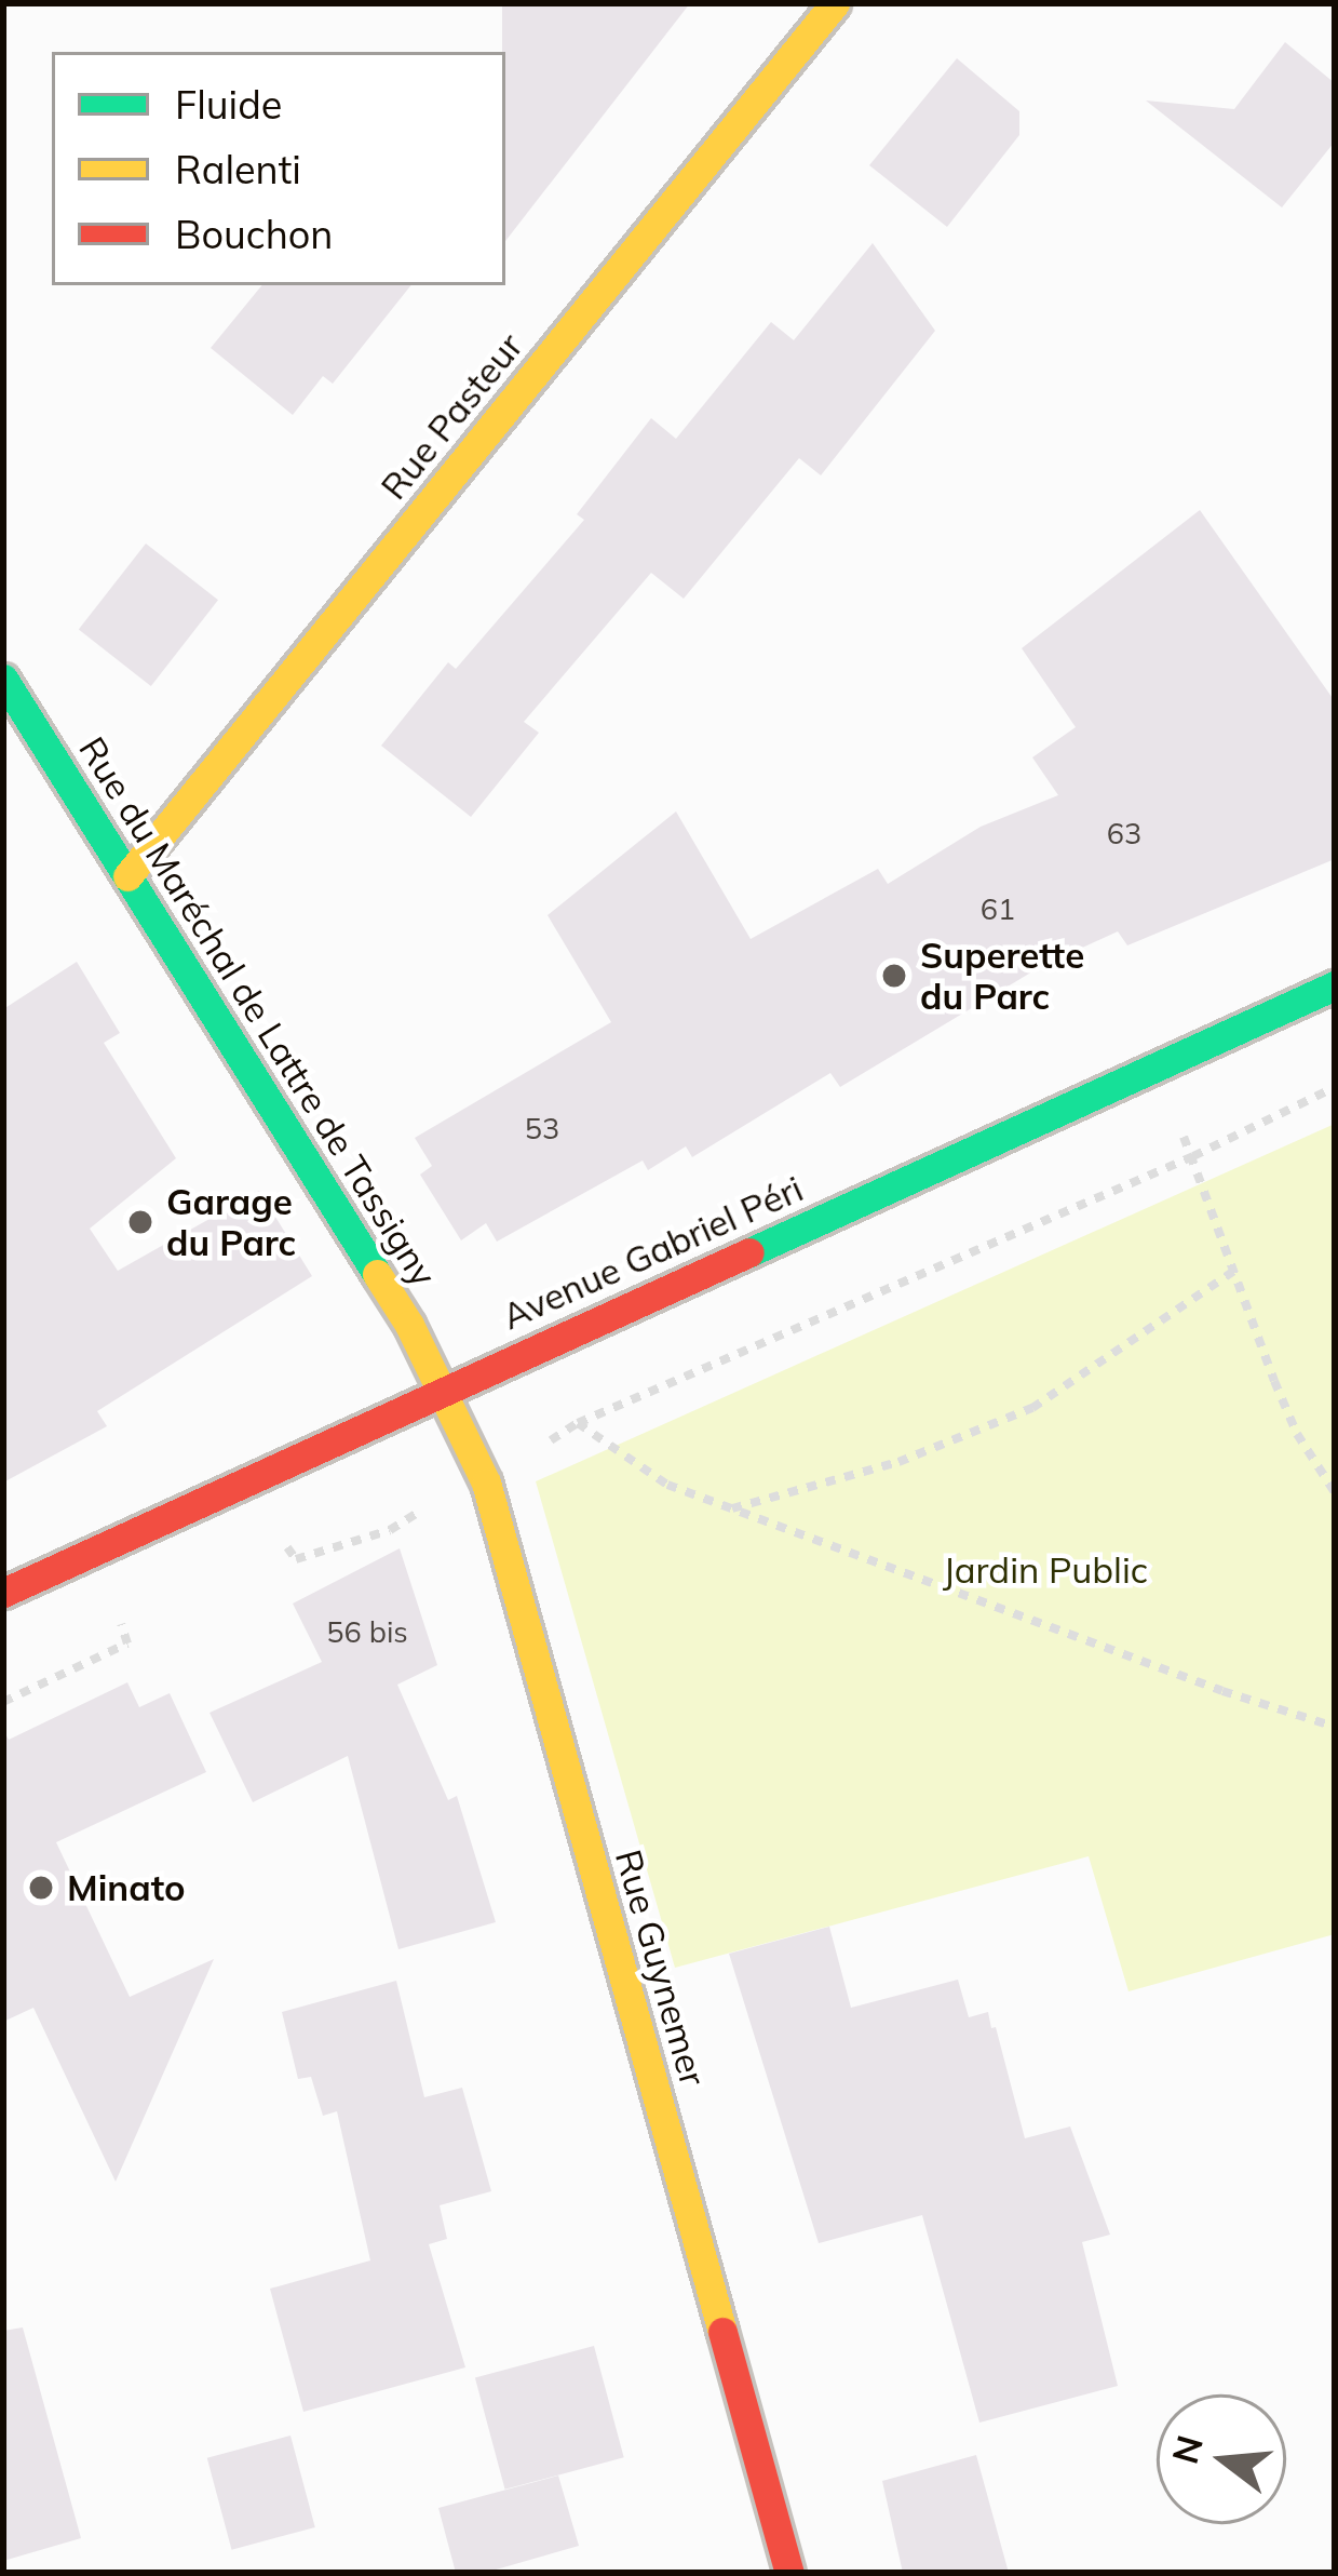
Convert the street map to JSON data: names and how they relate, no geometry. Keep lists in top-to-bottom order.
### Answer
{
  "streets": {
    "street": [
      "Rue Pasteur",
      "Rue du Maréchal de Lattre de Tassigny",
      "Avenue Gabriel Péri",
      "Rue Guynemer"
    ]
  },
  "crossings": [
    ["Rue Pasteur", "Rue du Maréchal de Lattre de Tassigny"],
    ["Rue du Maréchal de Lattre de Tassigny", "Avenue Gabriel Péri"],
    ["Rue du Maréchal de Lattre de Tassigny", "Rue Guynemer"],
    ["Avenue Gabriel Péri", "Rue Guynemer"]
  ],
  "parks": ["Jardin Public"],
  "places": ["Superette du Parc", "Garage du Parc", "Minato"],
  "house_numbers": [
    "63",
    "61",
    "53",
    "56 bis"
  ],
  "legend": ["Fluide", "Ralenti", "Bouchon"],
  "north": "left"
}
